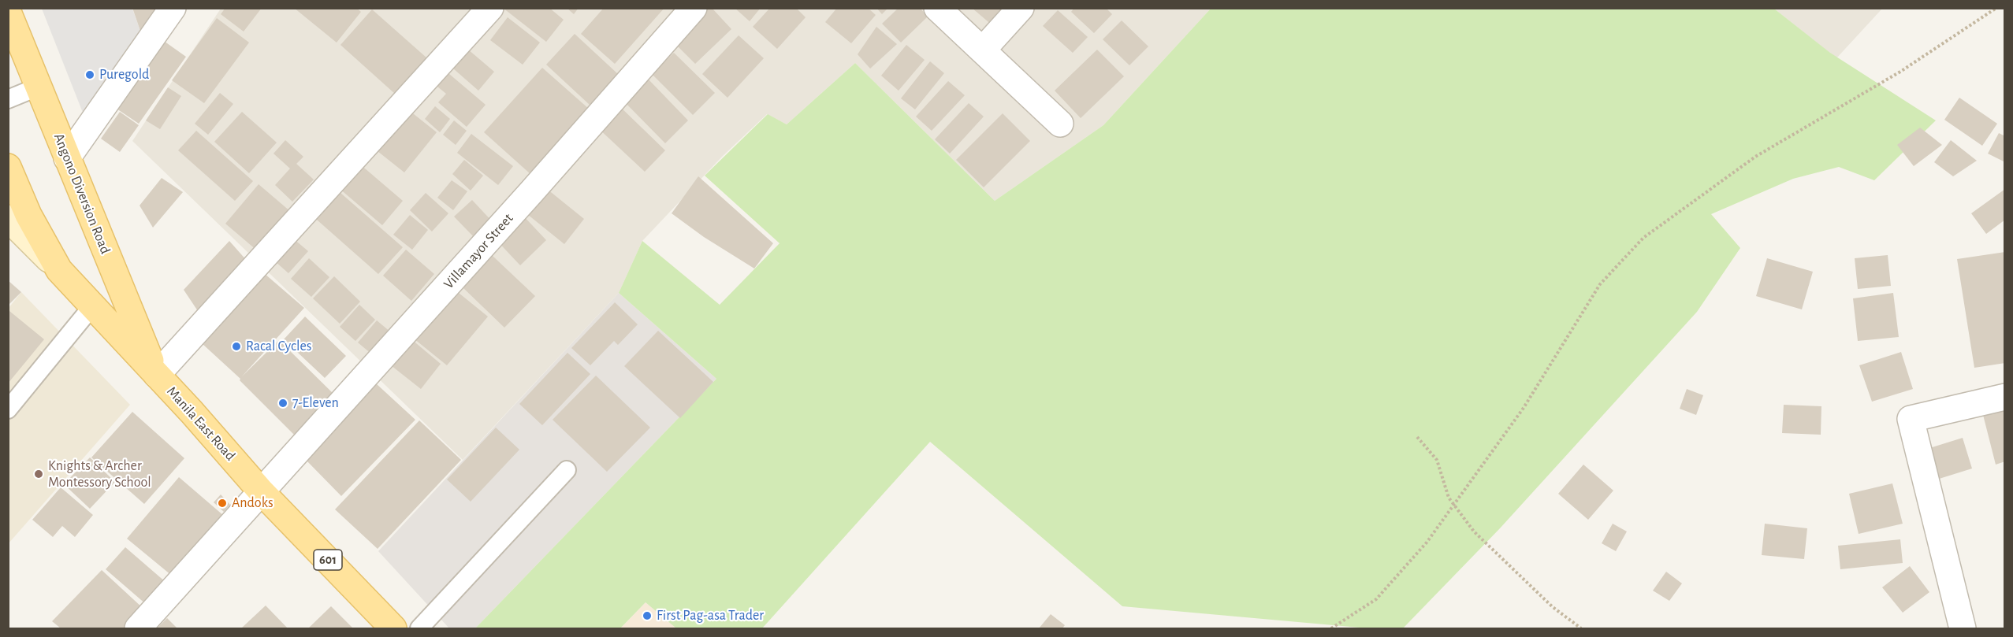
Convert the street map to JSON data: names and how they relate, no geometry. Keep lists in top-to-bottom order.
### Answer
{
  "streets": {
    "main road": ["Angono Diversion Road", "Manila East Road", "601"],
    "street": ["Villamayor Street"]
  },
  "crossings": [
    ["Angono Diversion Road", "Manila East Road"],
    ["Villamayor Street", "Manila East Road"]
  ],
  "places": [
    "Puregold",
    "Racal Cycles",
    "7-Eleven",
    "Knights & Archer Montessory School",
    "Andoks",
    "First Pag-asa Trader"
  ]
}
